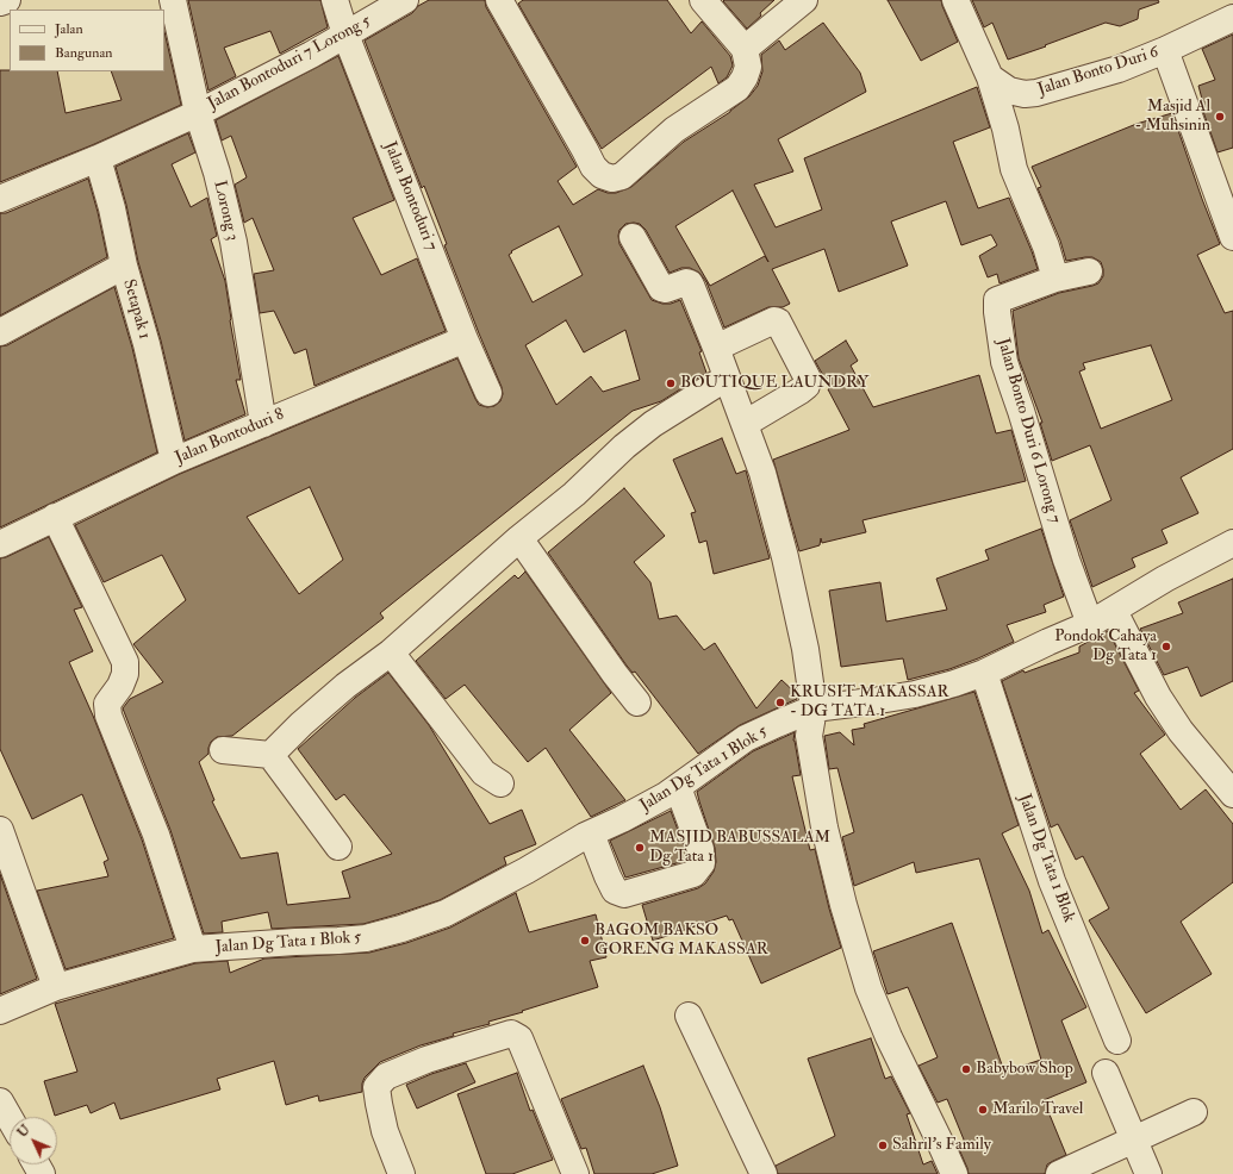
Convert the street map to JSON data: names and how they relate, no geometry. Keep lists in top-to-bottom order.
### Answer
{
  "streets": {
    "street": [
      "Jalan Bontoduri 7 Lorong 5",
      "Jalan Bonto Duri 6",
      "Jalan Bontoduri 7",
      "Lorong 3",
      "Setapak 1",
      "Jalan Bonto Duri 6 Lorong 7",
      "Jalan Bontoduri 8",
      "Jalan Dg Tata 1 Blok 5",
      "Jalan Dg Tata 1 Blok"
    ]
  },
  "crossings": [
    ["Jalan Bontoduri 7 Lorong 5", "Jalan Bontoduri 7"],
    ["Jalan Bontoduri 7 Lorong 5", "Lorong 3"],
    ["Jalan Bontoduri 7 Lorong 5", "Setapak 1"],
    ["Jalan Bontoduri 7", "Jalan Bontoduri 8"],
    ["Lorong 3", "Jalan Bontoduri 8"],
    ["Setapak 1", "Jalan Bontoduri 8"],
    ["Jalan Bonto Duri 6 Lorong 7", "Jalan Dg Tata 1 Blok 5"],
    ["Jalan Dg Tata 1 Blok 5", "Jalan Dg Tata 1 Blok"]
  ],
  "places": [
    "Masjid Al - Muhsinin",
    "BOUTIQUE LAUNDRY",
    "Pondok Cahaya Dg Tata 1",
    "KRUSIT MAKASSAR - DG TATA 1",
    "MASJID BABUSSALAM Dg Tata 1",
    "BAGOM BAKSO GORENG MAKASSAR",
    "Babybow Shop",
    "Marilo Travel",
    "Sahril's Family"
  ],
  "legend": ["Jalan", "Bangunan"],
  "north": "top left"
}
